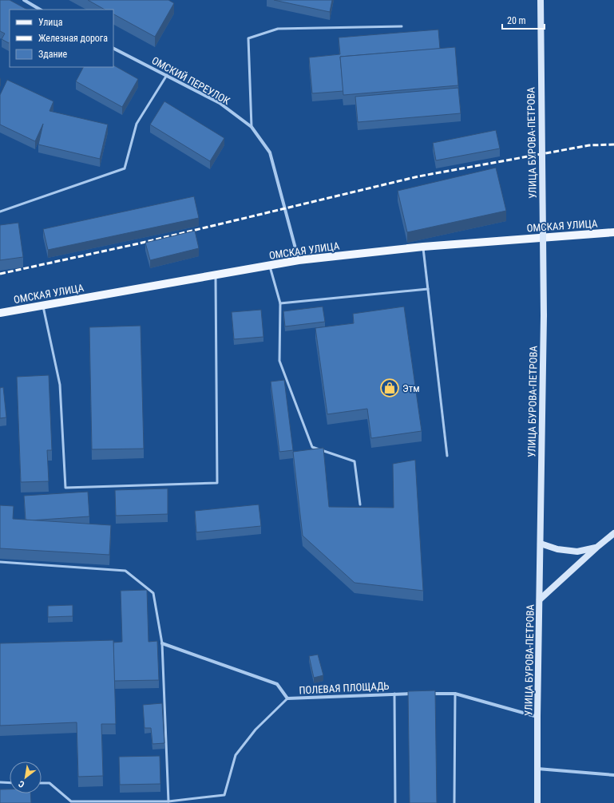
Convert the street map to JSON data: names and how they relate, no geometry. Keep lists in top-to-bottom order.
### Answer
{
  "streets": {
    "main road": ["УЛИЦА БУРОВА-ПЕТРОВА", "ОМСКАЯ УЛИЦА"],
    "street": ["ОМСКИЙ ПЕРЕУЛОК", "ПОЛЕВАЯ ПЛОЩАДЬ"]
  },
  "crossings": [
    ["ОМСКИЙ ПЕРЕУЛОК", "ОМСКАЯ УЛИЦА"]
  ],
  "places": {
    "shop": ["Этм"]
  },
  "legend": ["Улица", "Железная дорога", "Здание"],
  "scale_bar": "20 m",
  "north": "bottom left"
}
